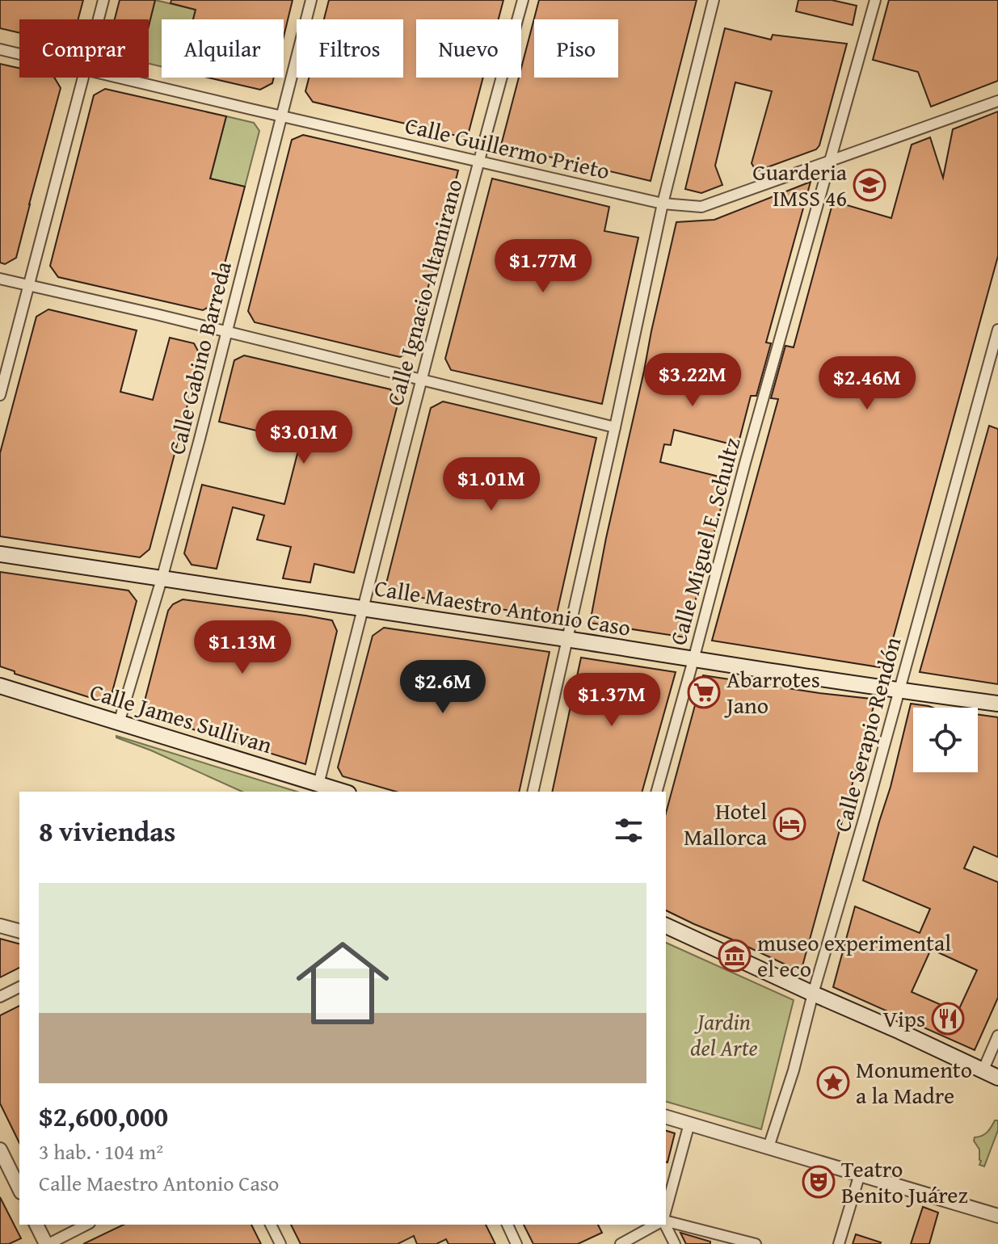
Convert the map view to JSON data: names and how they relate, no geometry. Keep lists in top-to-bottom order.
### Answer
{
  "streets": {
    "main road": ["Calle Maestro Antonio Caso", "Calle James Sullivan"],
    "street": [
      "Calle Guillermo Prieto",
      "Calle Ignacio Altamirano",
      "Calle Gabino Barreda",
      "Calle Miguel E. Schultz",
      "Calle Serapio Rendón"
    ]
  },
  "crossings": [
    ["Calle Guillermo Prieto", "Calle Ignacio Altamirano"],
    ["Calle Guillermo Prieto", "Calle Gabino Barreda"],
    ["Calle Guillermo Prieto", "Calle Miguel E. Schultz"],
    ["Calle Ignacio Altamirano", "Calle Maestro Antonio Caso"],
    ["Calle Ignacio Altamirano", "Calle James Sullivan"],
    ["Calle Gabino Barreda", "Calle Maestro Antonio Caso"],
    ["Calle Gabino Barreda", "Calle James Sullivan"],
    ["Calle Miguel E. Schultz", "Calle Maestro Antonio Caso"],
    ["Calle Maestro Antonio Caso", "Calle Serapio Rendón"]
  ],
  "parks": ["Jardin del Arte"],
  "places": {
    "school or university": ["Guarderia IMSS 46"],
    "supermarket": ["Abarrotes Jano"],
    "hotel": ["Hotel Mallorca"],
    "museum": ["museo experimental el eco"],
    "restaurant": ["Vips"],
    "place": ["Monumento a la Madre"],
    "theatre": ["Teatro Benito Juárez"]
  },
  "page": {
    "chip": [
      "Comprar",
      "Alquilar",
      "Filtros",
      "Nuevo",
      "Piso"
    ],
    "price": [
      "$1.77M",
      "$3.22M",
      "$2.46M",
      "$3.01M",
      "$1.01M",
      "$1.13M",
      "$2.6M",
      "$1.37M"
    ],
    "heading": "8 viviendas",
    "list": [
      {
        "name": "$2,600,000",
        "note": "3 hab. · 104 m² · Calle Maestro Antonio Caso"
      }
    ]
  }
}
